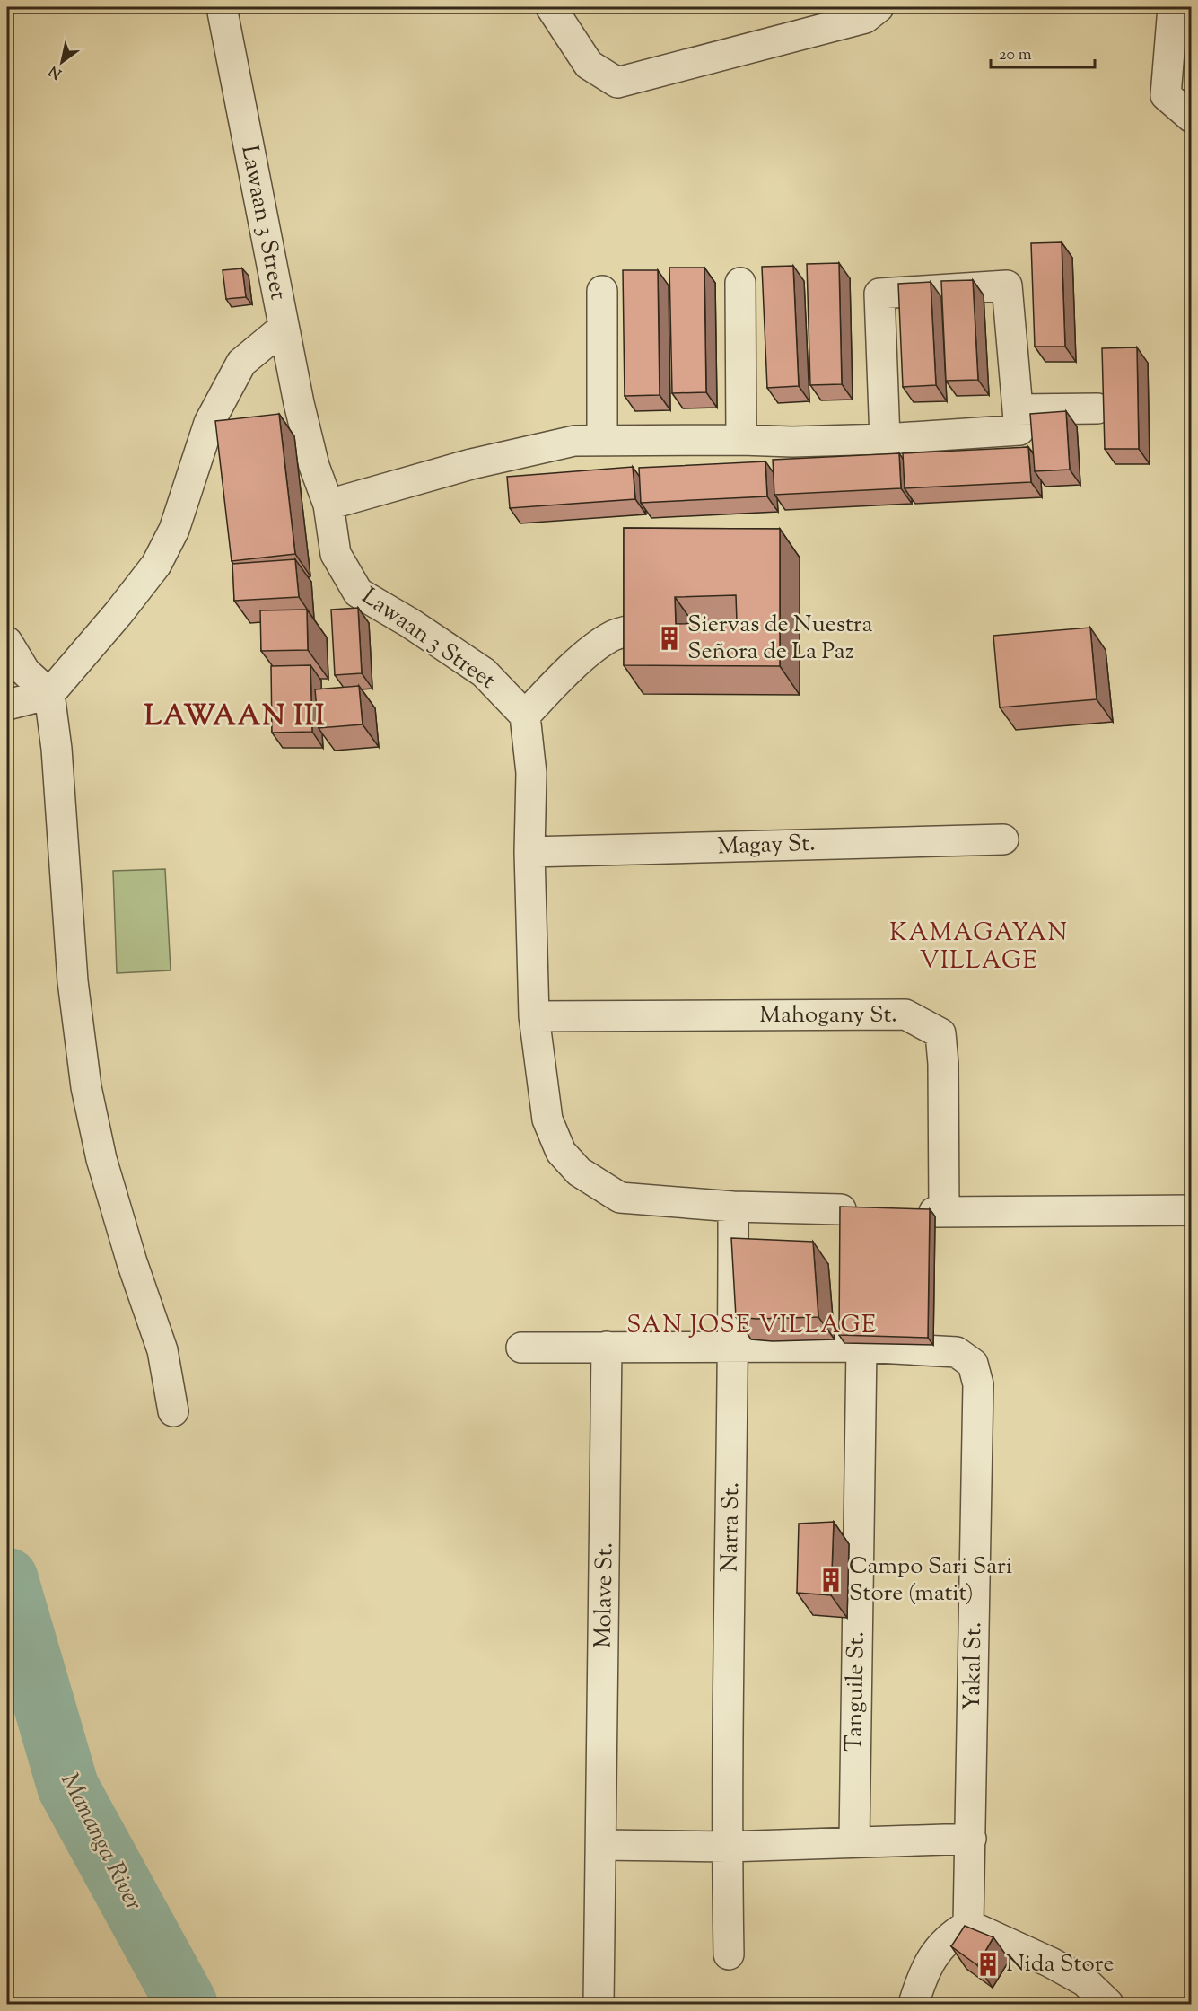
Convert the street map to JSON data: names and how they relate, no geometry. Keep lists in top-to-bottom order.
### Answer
{
  "streets": {
    "street": [
      "Lawaan 3 Street",
      "Magay St.",
      "Mahogany St.",
      "Narra St.",
      "Molave St.",
      "Yakal St.",
      "Tanguile St."
    ]
  },
  "crossings": [
    ["Yakal St.", "Tanguile St."]
  ],
  "districts": ["LAWAAN III", "KAMAGAYAN VILLAGE", "SAN JOSE VILLAGE"],
  "water": ["Mananga River"],
  "places": {
    "building": ["Siervas de Nuestra Señora de La Paz", "Campo Sari Sari Store (matit)", "Nida Store"]
  },
  "scale_bar": "20 m",
  "north": "bottom left"
}
